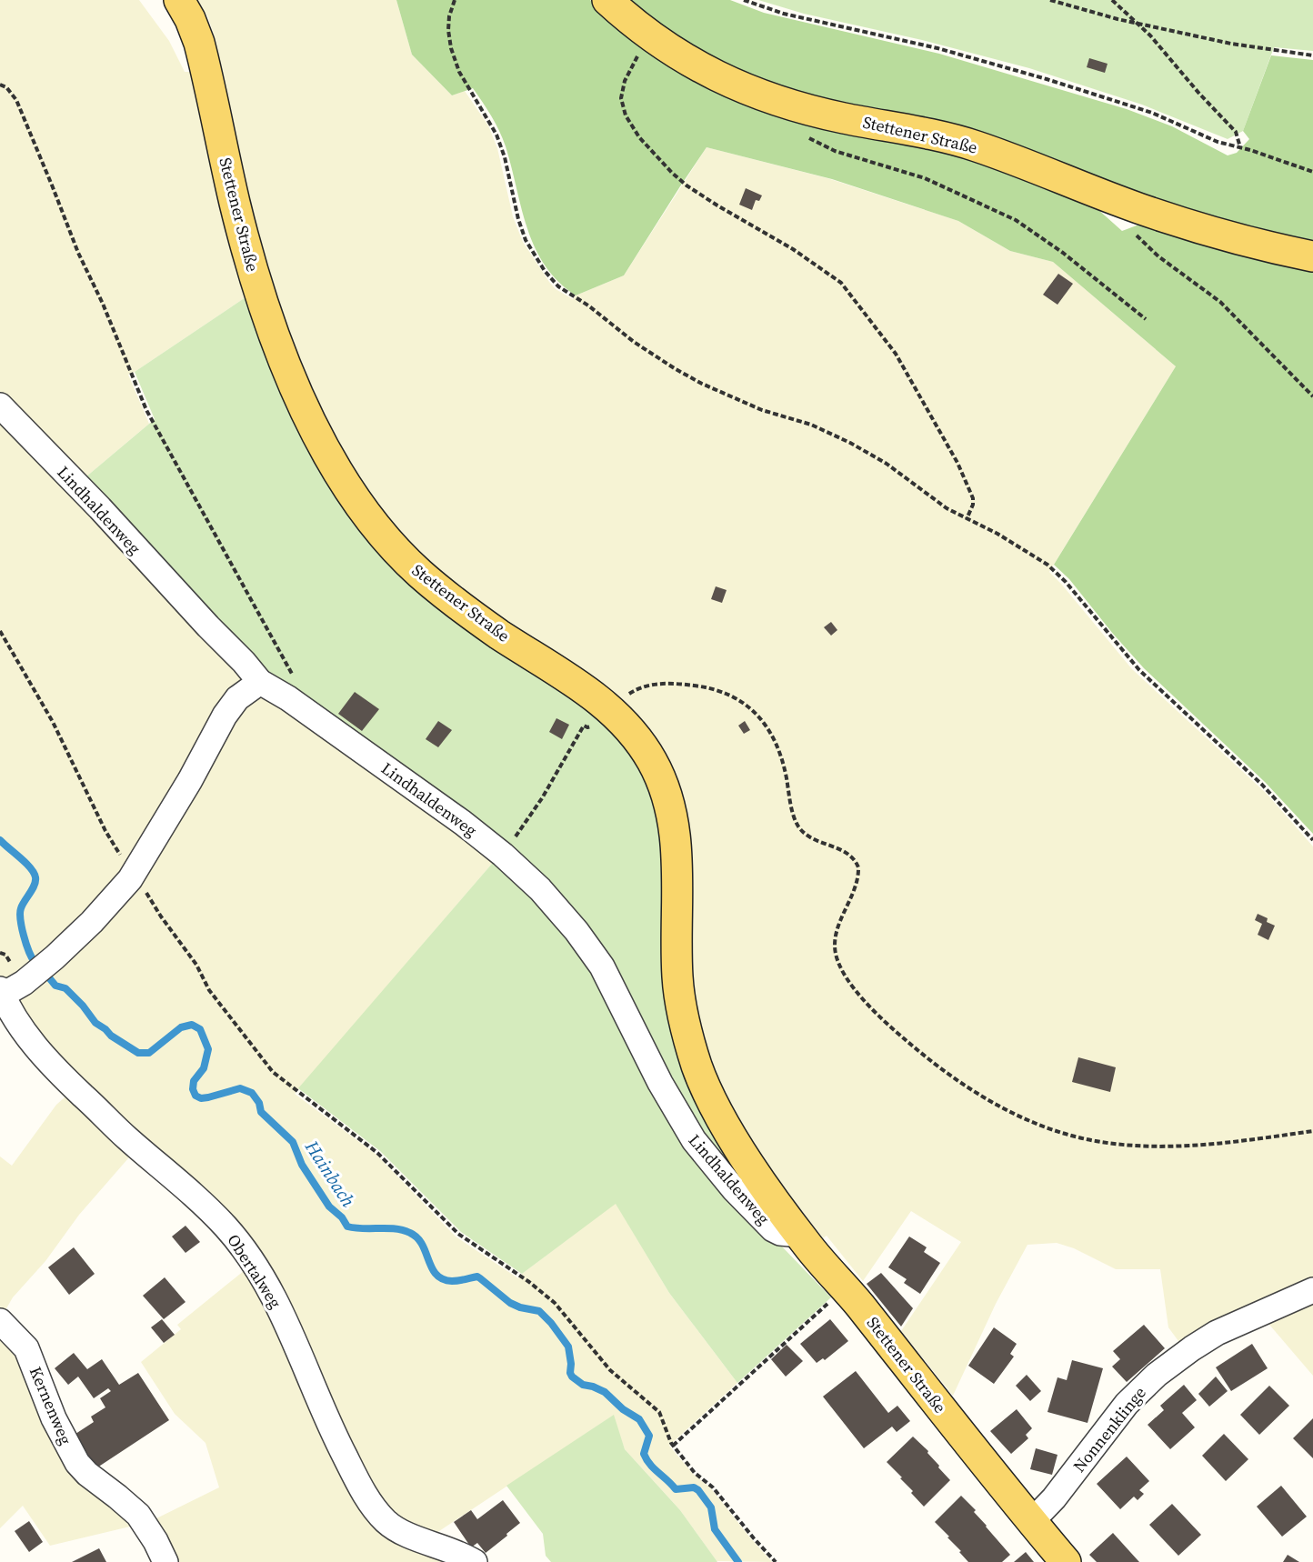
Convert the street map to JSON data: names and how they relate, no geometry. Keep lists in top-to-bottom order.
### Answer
{
  "streets": {
    "main road": ["Stettener Straße"],
    "street": [
      "Lindhaldenweg",
      "Obertalweg",
      "Kernenweg",
      "Nonnenklinge"
    ]
  },
  "crossings": [
    ["Stettener Straße", "Lindhaldenweg"],
    ["Stettener Straße", "Nonnenklinge"]
  ],
  "water": ["Hainbach"]
}
